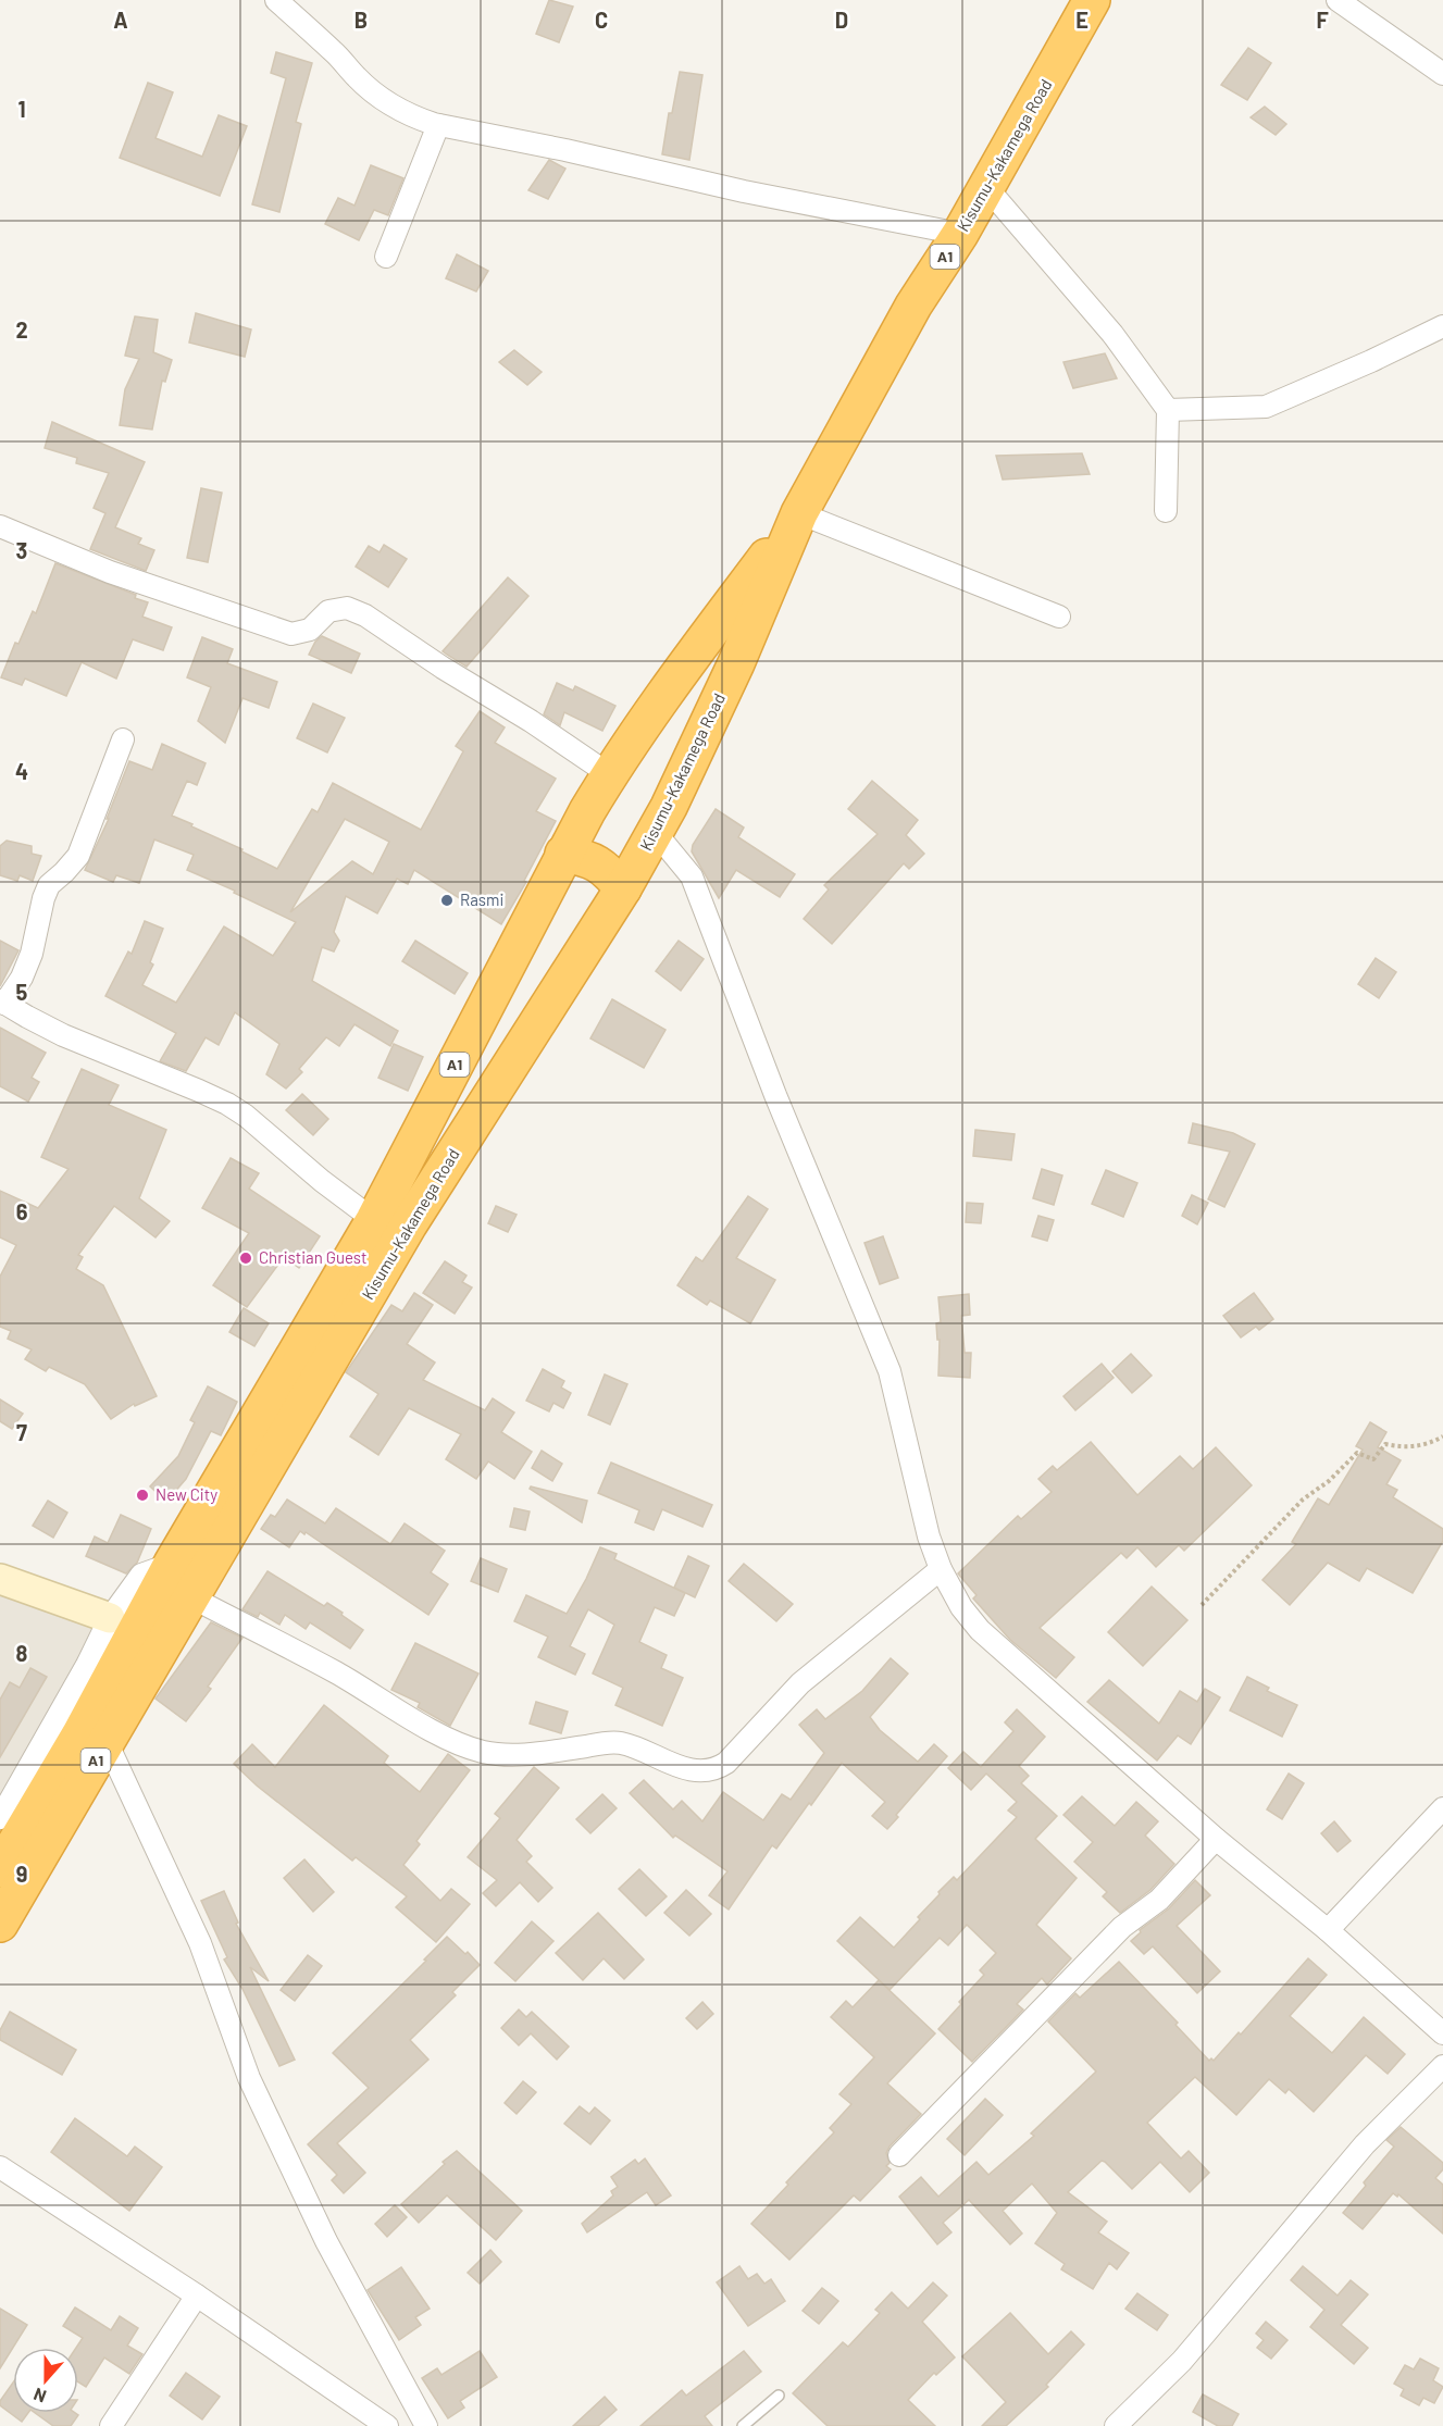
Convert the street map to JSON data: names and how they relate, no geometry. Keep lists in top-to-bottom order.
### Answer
{
  "streets": {
    "highway": ["Kisumu-Kakamega Road", "A1"]
  },
  "places": ["Rasmi", "Christian Guest", "New City"],
  "north": "bottom",
  "grid": {
    "columns": [
      "A",
      "B",
      "C",
      "D",
      "E",
      "F"
    ],
    "rows": [
      "1",
      "2",
      "3",
      "4",
      "5",
      "6",
      "7",
      "8",
      "9"
    ]
  }
}
